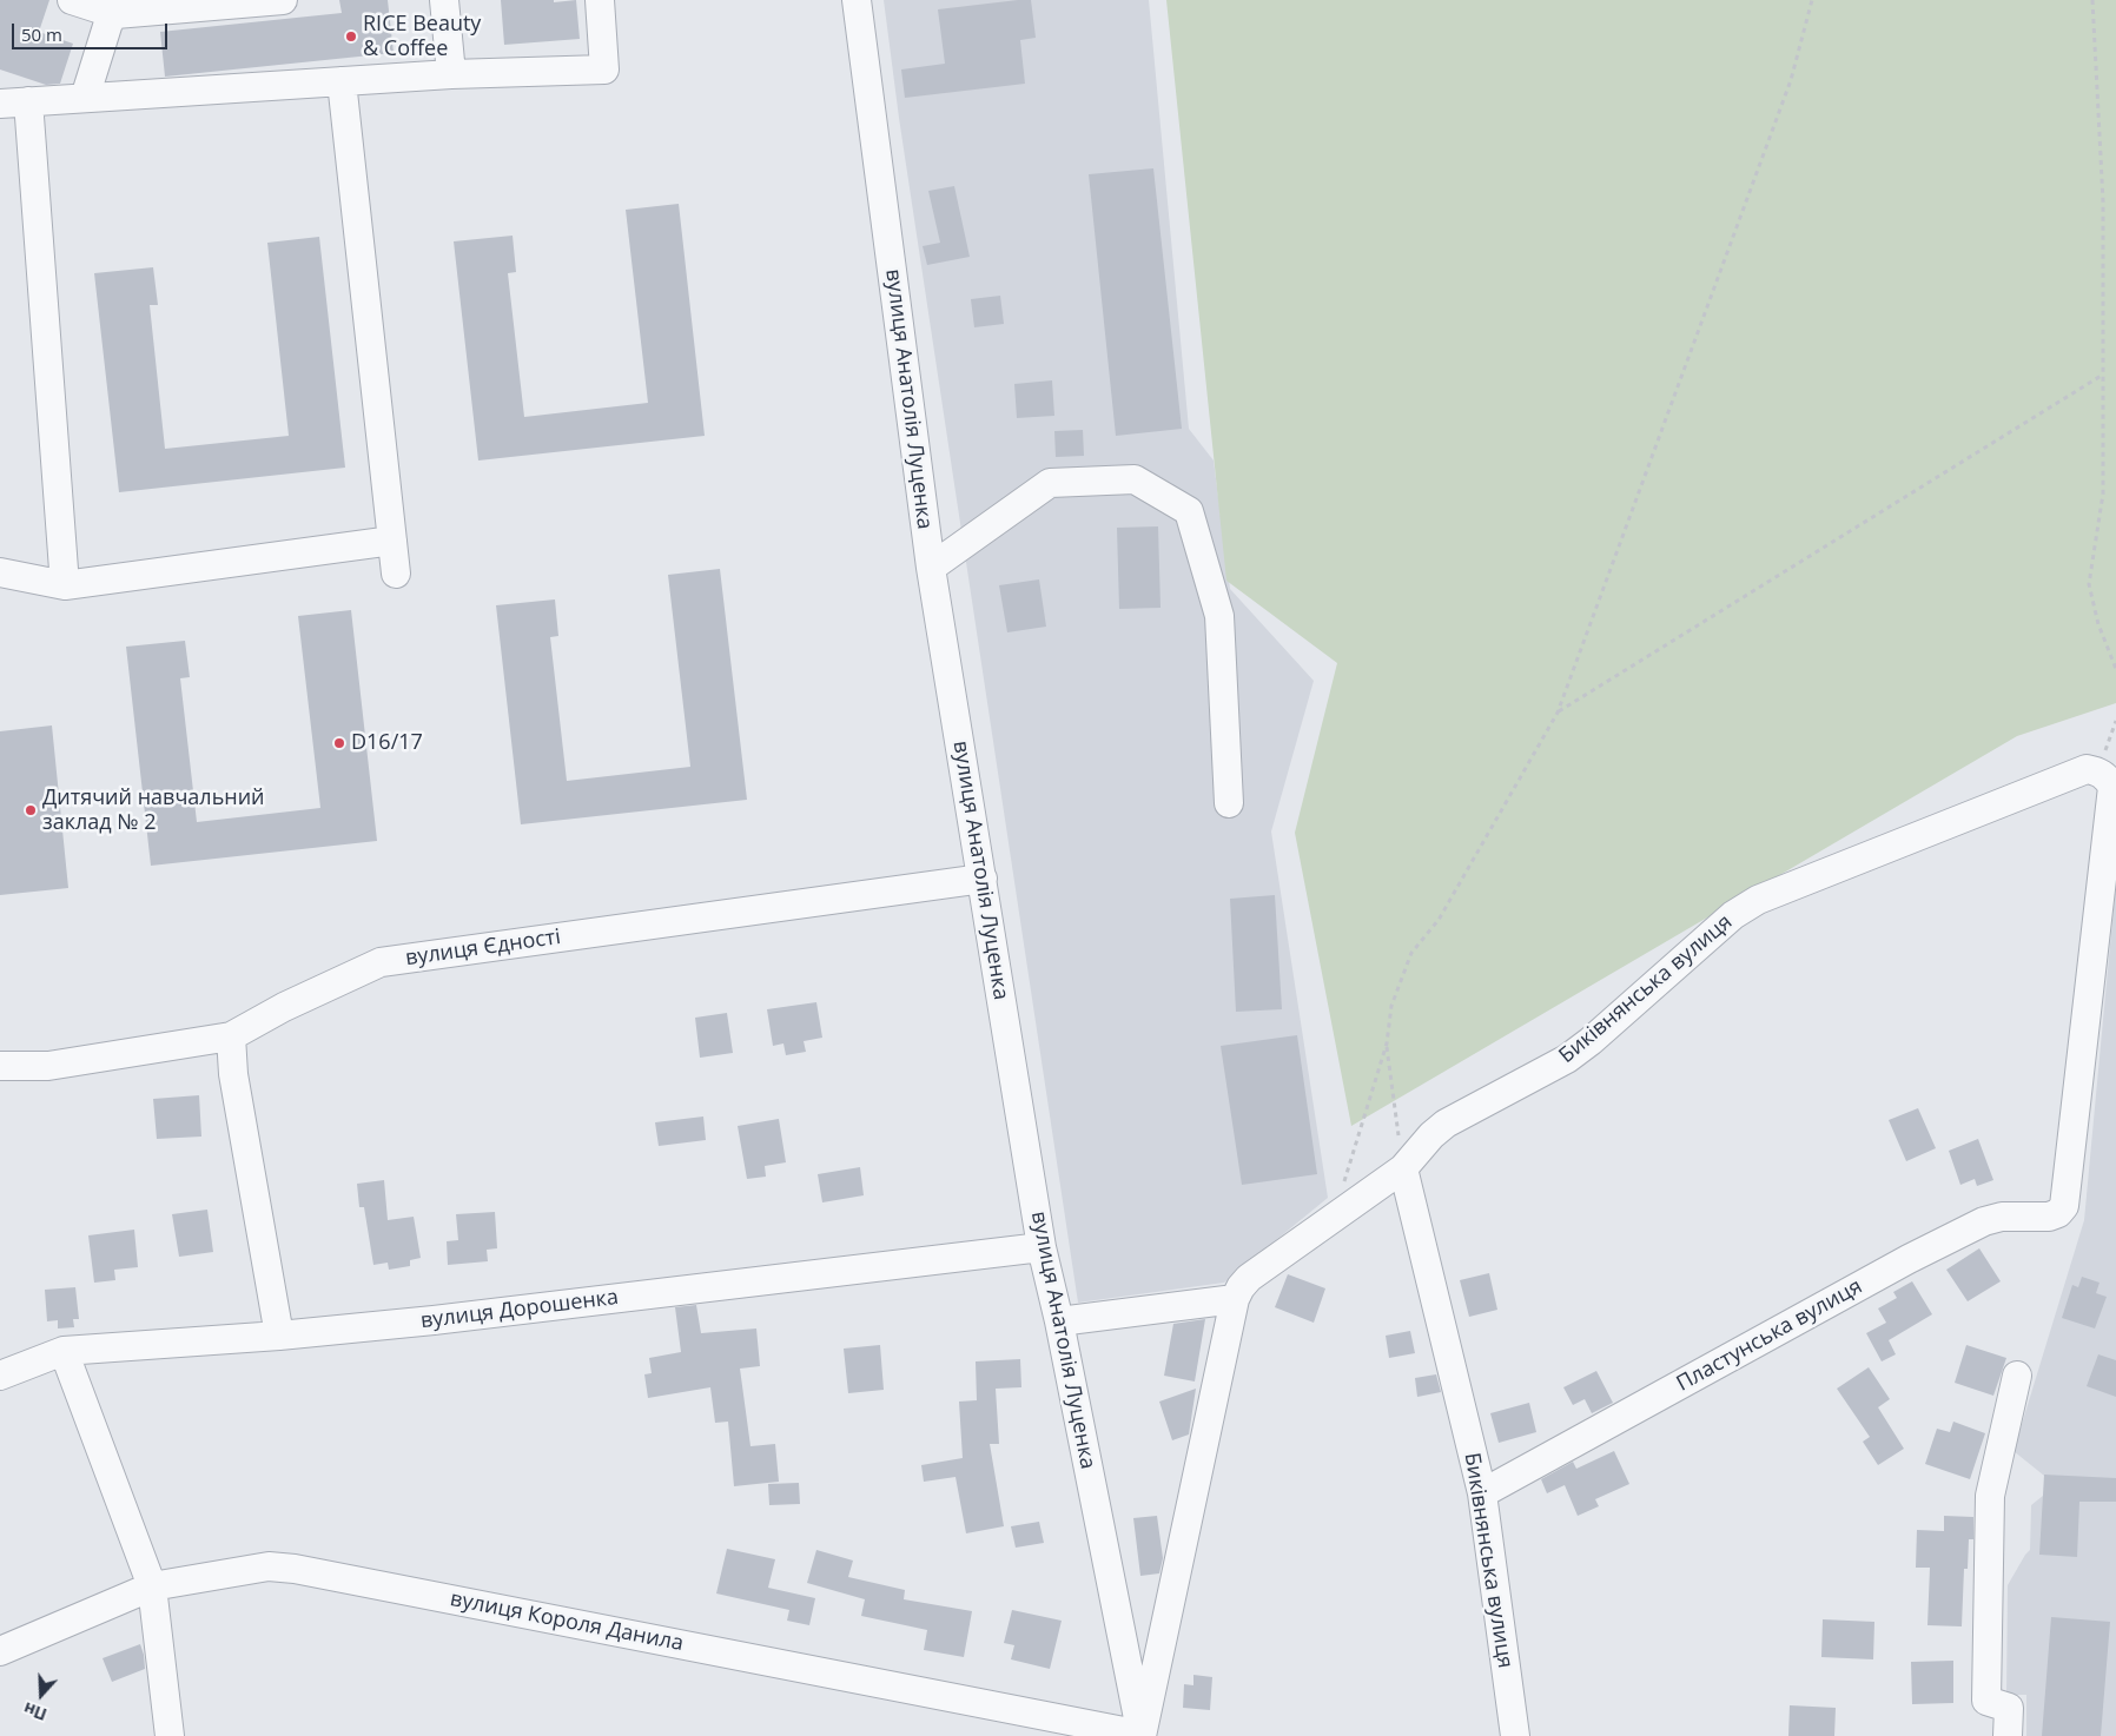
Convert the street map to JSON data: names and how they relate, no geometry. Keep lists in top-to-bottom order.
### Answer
{
  "streets": {
    "street": [
      "вулиця Анатолія Луценка",
      "вулиця Єдності",
      "Биківнянська вулиця",
      "вулиця Дорошенка",
      "Пластунська вулиця",
      "вулиця Короля Данила"
    ]
  },
  "crossings": [
    ["вулиця Анатолія Луценка", "вулиця Єдності"],
    ["вулиця Анатолія Луценка", "вулиця Дорошенка"],
    ["вулиця Анатолія Луценка", "вулиця Короля Данила"],
    ["Биківнянська вулиця", "Пластунська вулиця"]
  ],
  "places": ["RICE Beauty & Coffee", "D16/17", "Дитячий навчальний заклад № 2"],
  "scale_bar": "50 m",
  "north": "bottom"
}
